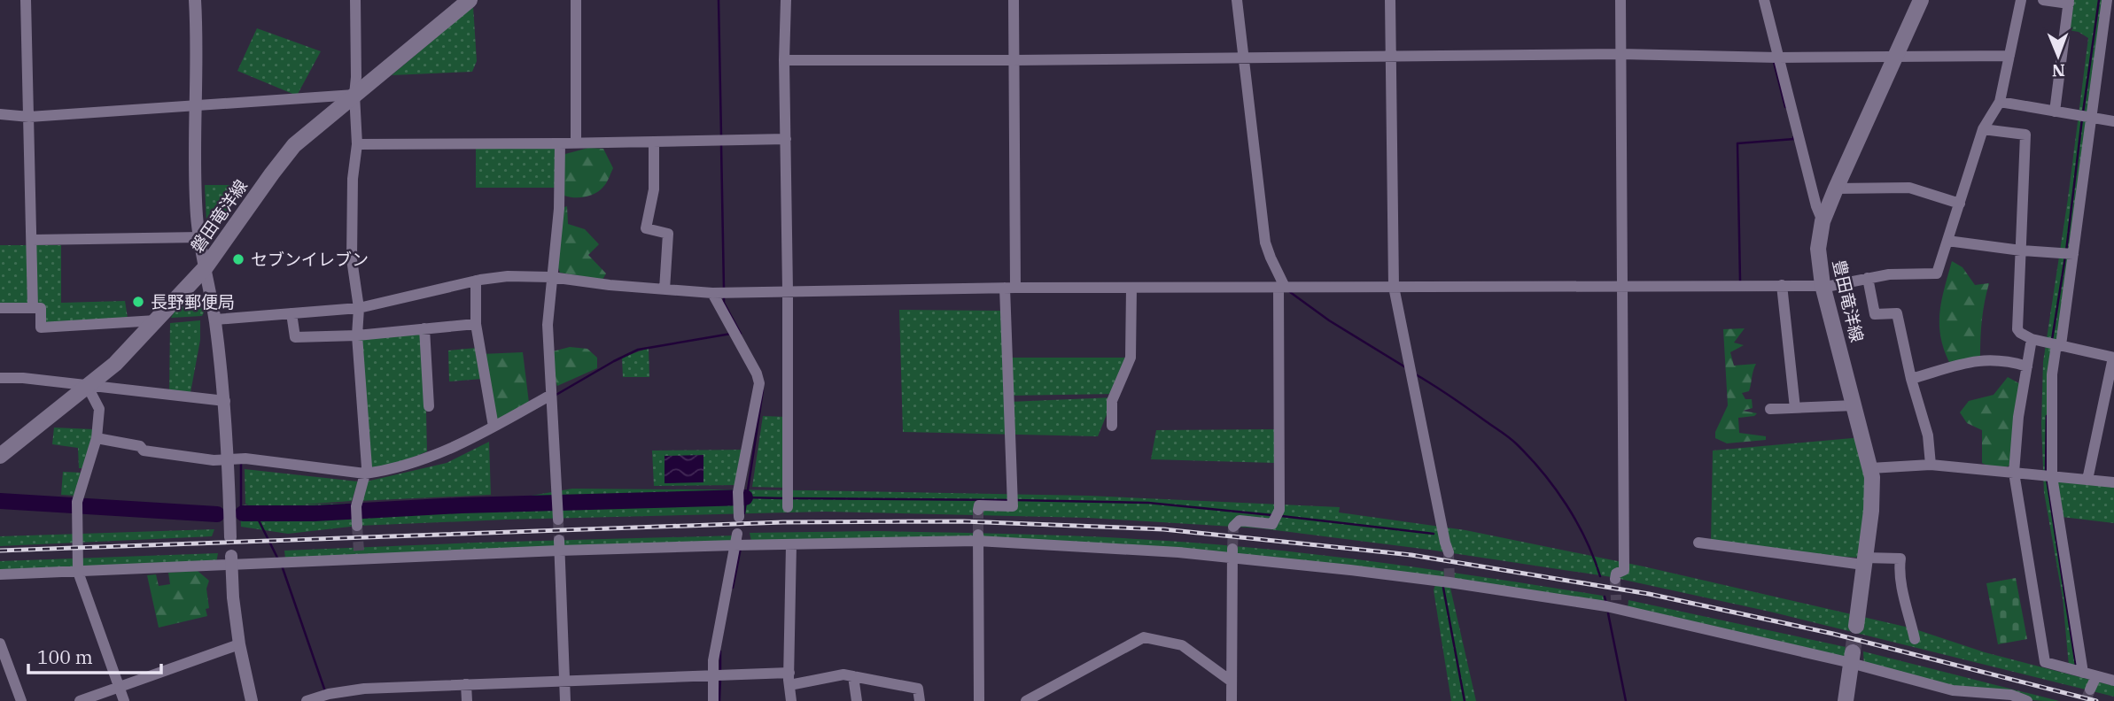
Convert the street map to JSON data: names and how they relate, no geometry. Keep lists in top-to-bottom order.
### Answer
{
  "streets": {
    "main road": ["磐田竜洋線", "豊田竜洋線"]
  },
  "places": ["セブンイレブン", "長野郵便局"],
  "scale_bar": "100 m",
  "north": "bottom"
}
